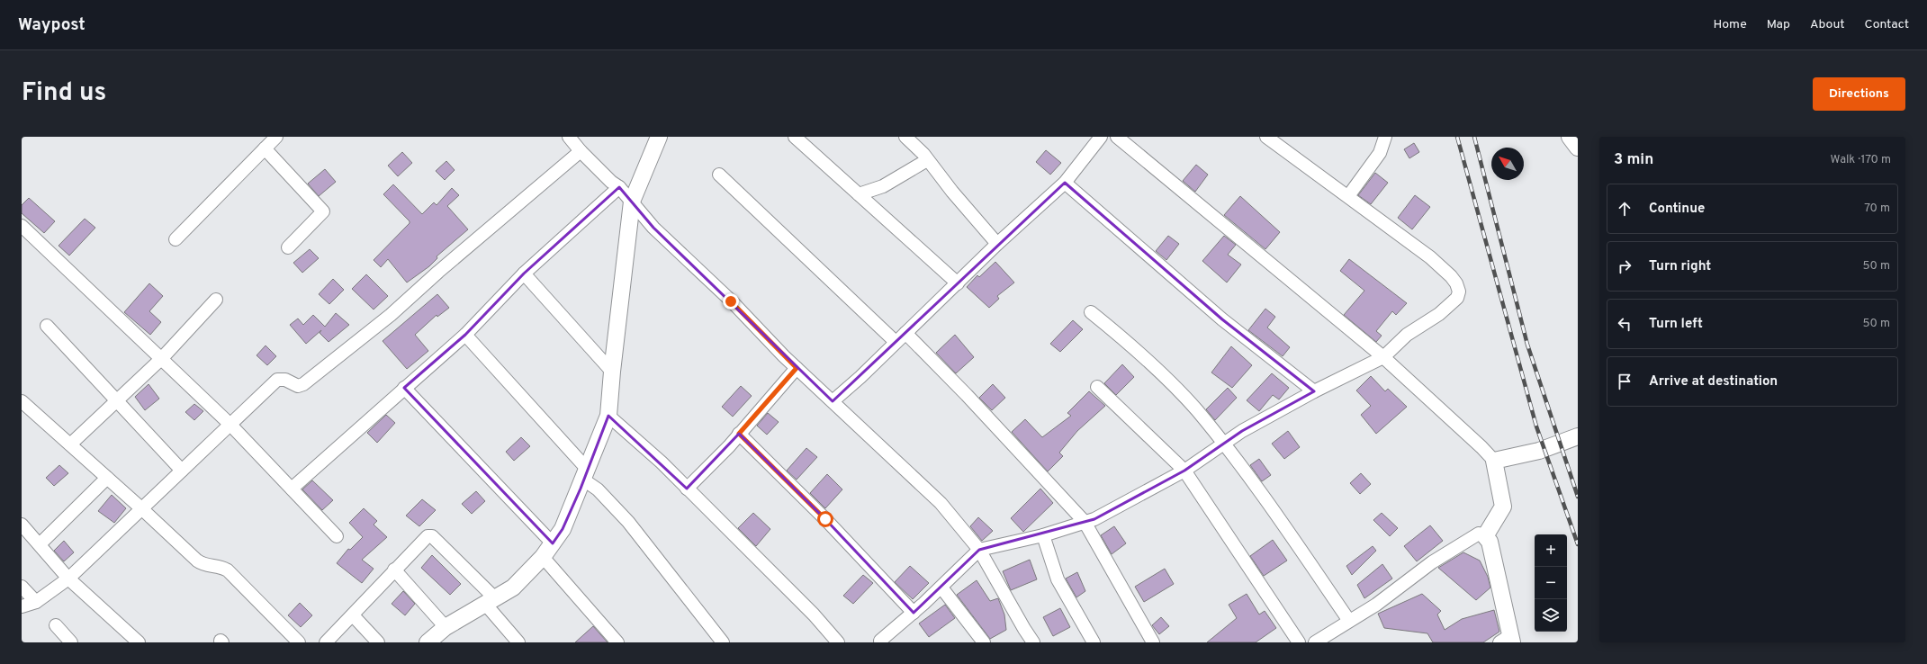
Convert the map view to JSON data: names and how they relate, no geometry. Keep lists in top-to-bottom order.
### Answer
{
  "north": "top left",
  "page": {
    "header": "Waypost",
    "nav": [
      "Home",
      "Map",
      "About",
      "Contact"
    ],
    "title": "Find us",
    "buttons": "Directions",
    "heading": ["3 min", "Walk · 170 m"],
    "list": [
      ["Continue", "70 m"],
      ["Turn right", "50 m"],
      ["Turn left", "50 m"],
      "Arrive at destination"
    ],
    "map_buttons": ["+", "−"]
  }
}
